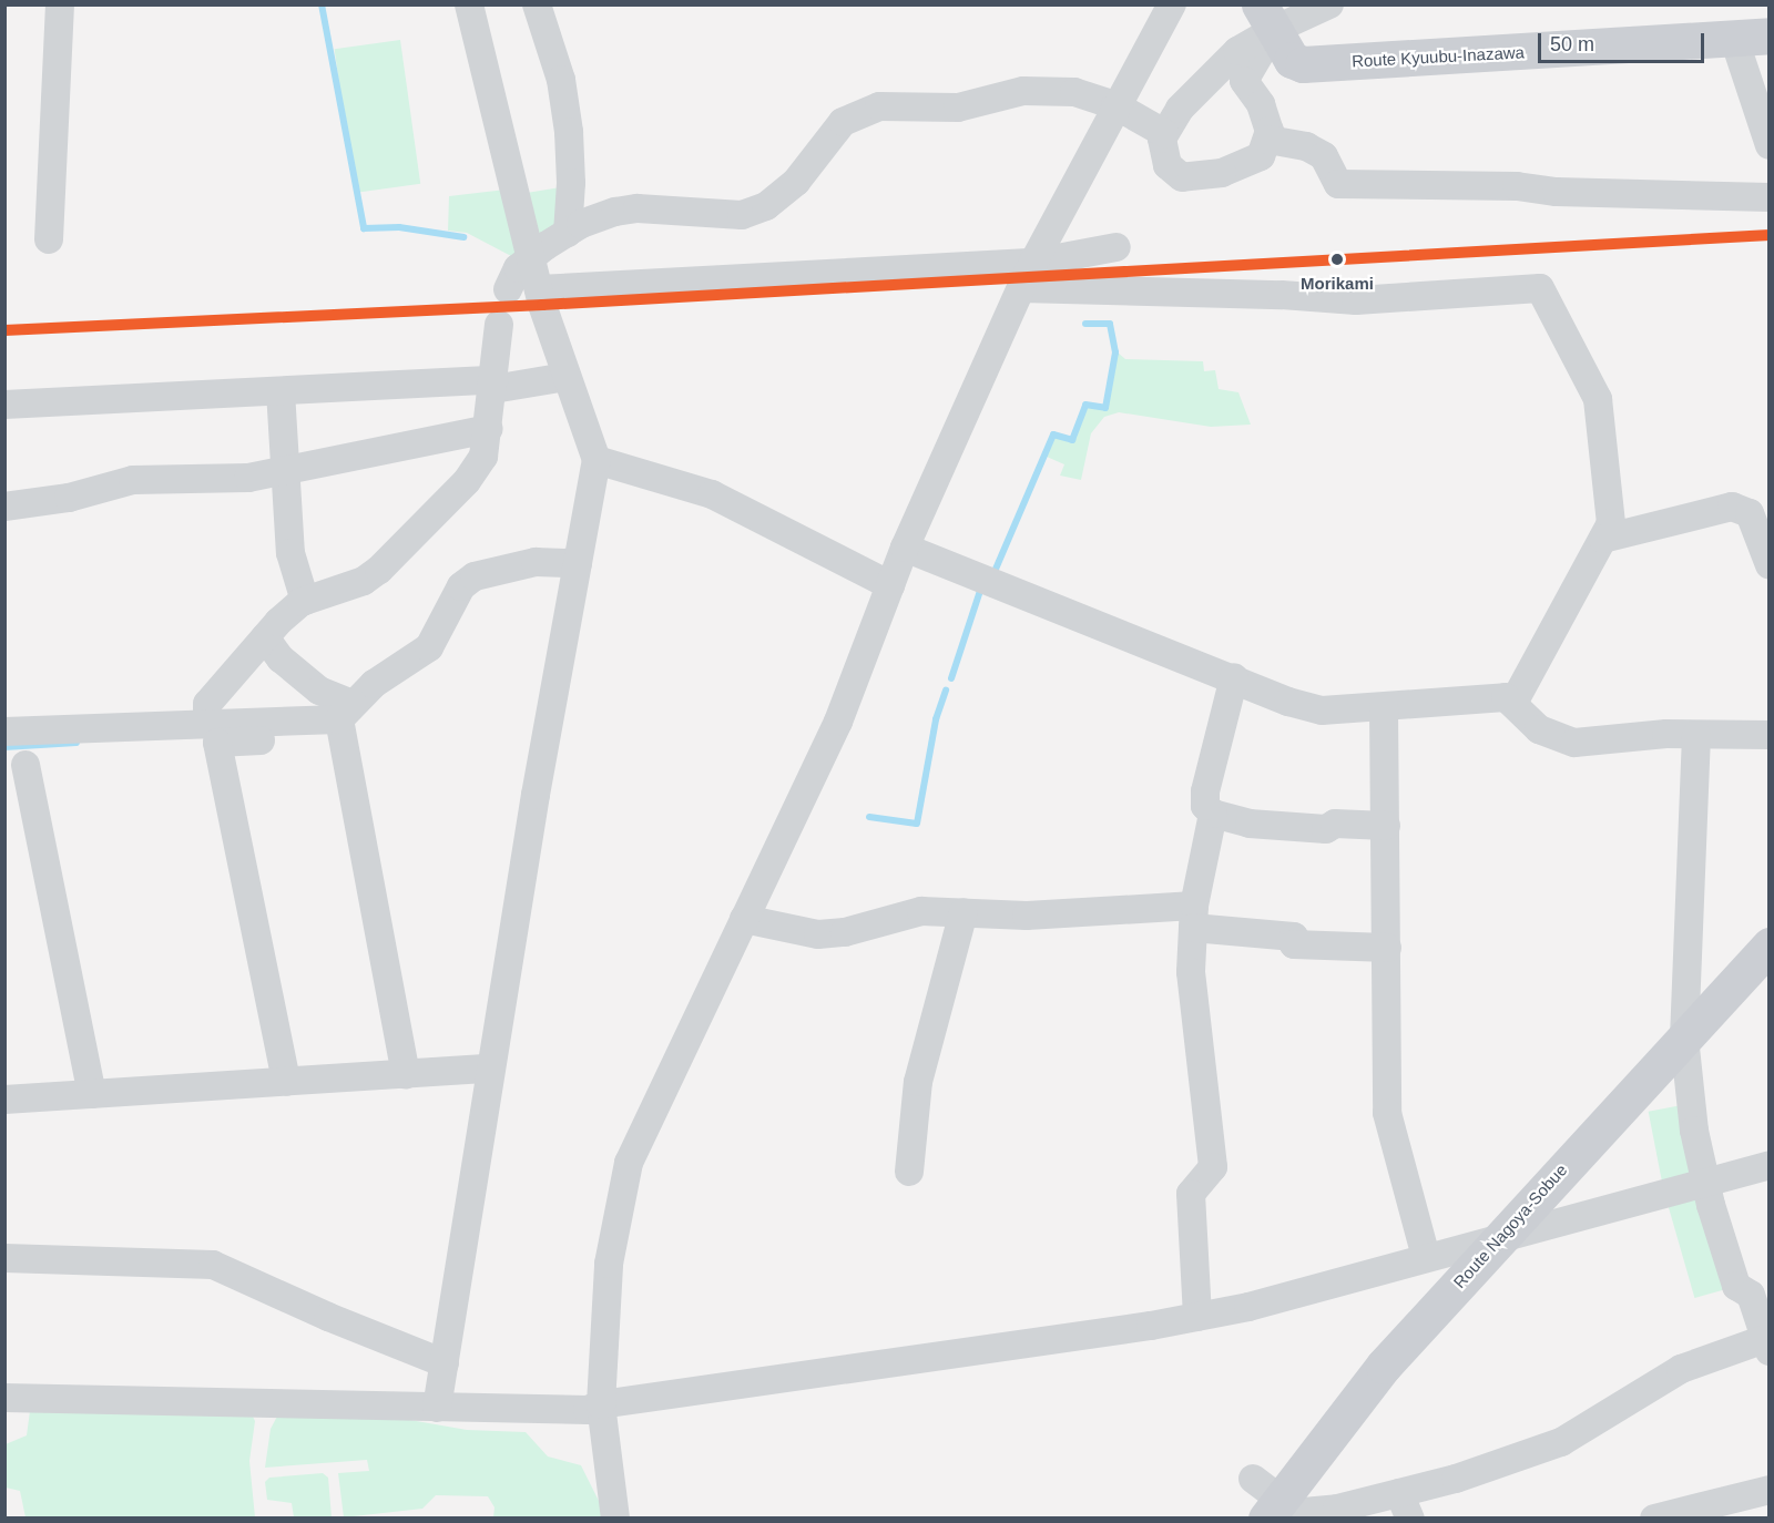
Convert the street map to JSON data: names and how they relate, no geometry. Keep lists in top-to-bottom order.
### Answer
{
  "streets": {
    "main road": ["Route Kyuubu-Inazawa", "Route Nagoya-Sobue"]
  },
  "places": ["Morikami"],
  "scale_bar": "50 m"
}
